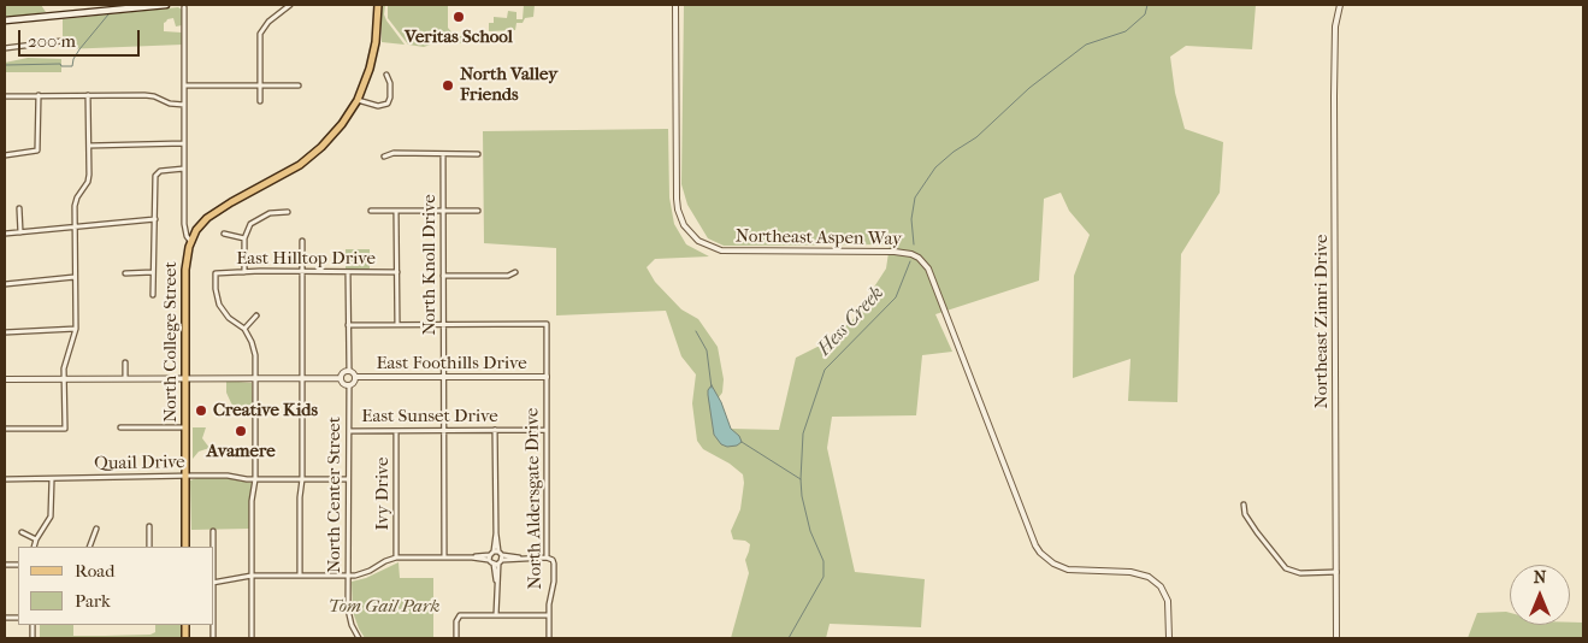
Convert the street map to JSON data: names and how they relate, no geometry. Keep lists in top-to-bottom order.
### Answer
{
  "streets": {
    "main road": ["North College Street"],
    "street": [
      "Northeast Aspen Way",
      "East Hilltop Drive",
      "North Knoll Drive",
      "Northeast Zimri Drive",
      "East Foothills Drive",
      "East Sunset Drive",
      "Quail Drive",
      "Ivy Drive",
      "North Center Street",
      "North Aldersgate Drive"
    ]
  },
  "crossings": [
    ["North Knoll Drive", "East Foothills Drive"],
    ["North Knoll Drive", "East Sunset Drive"],
    ["North Knoll Drive", "North Aldersgate Drive"],
    ["North College Street", "Quail Drive"],
    ["East Foothills Drive", "North Center Street"],
    ["East Foothills Drive", "North Aldersgate Drive"],
    ["East Sunset Drive", "Ivy Drive"],
    ["East Sunset Drive", "North Center Street"],
    ["East Sunset Drive", "North Aldersgate Drive"],
    ["Quail Drive", "North Center Street"]
  ],
  "water": ["Hess Creek"],
  "parks": ["Tom Gail Park"],
  "places": [
    "Veritas School",
    "North Valley Friends",
    "Creative Kids",
    "Avamere"
  ],
  "legend": ["Road", "Park"],
  "scale_bar": "200 m",
  "north": "top"
}
